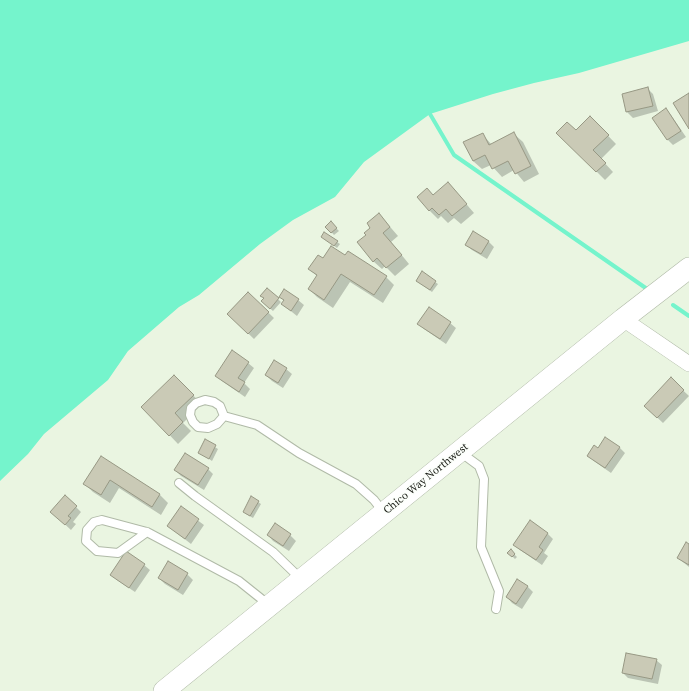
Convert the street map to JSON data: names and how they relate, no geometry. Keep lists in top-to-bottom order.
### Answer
{
  "streets": {
    "main road": ["Chico Way Northwest"]
  }
}
